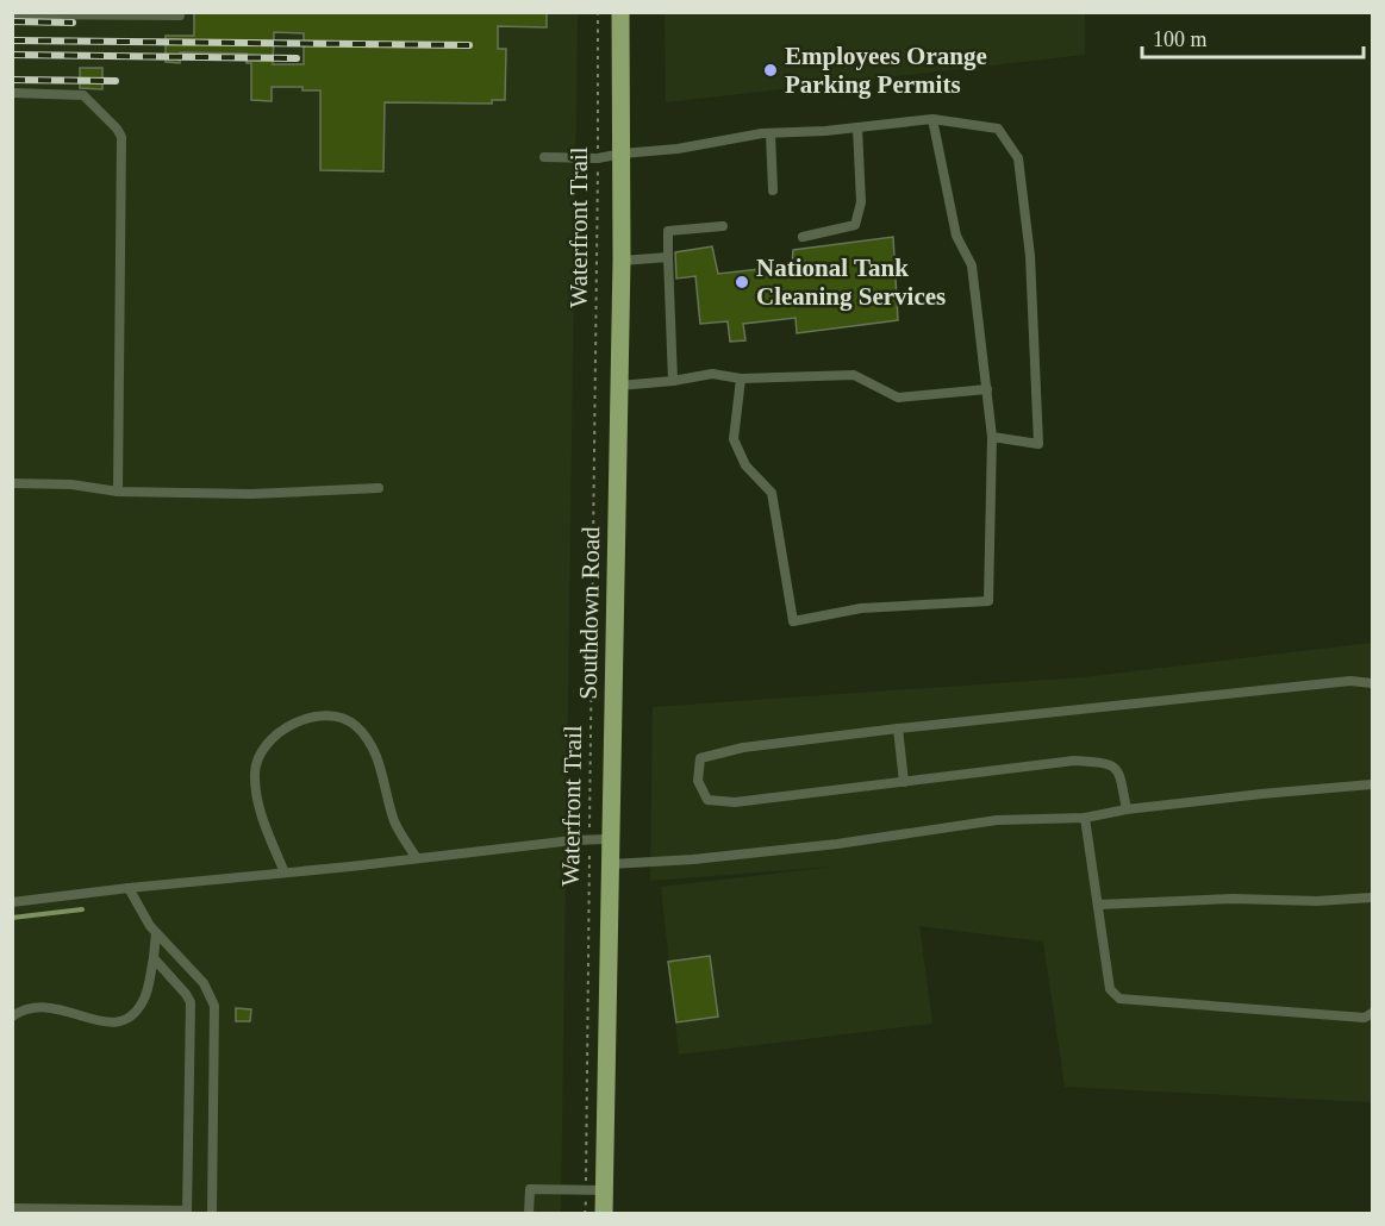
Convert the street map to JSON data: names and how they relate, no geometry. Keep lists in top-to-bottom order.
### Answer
{
  "streets": {
    "main road": ["Southdown Road"],
    "path": ["Waterfront Trail"]
  },
  "places": ["Employees Orange Parking Permits", "National Tank Cleaning Services"],
  "scale_bar": "100 m"
}
